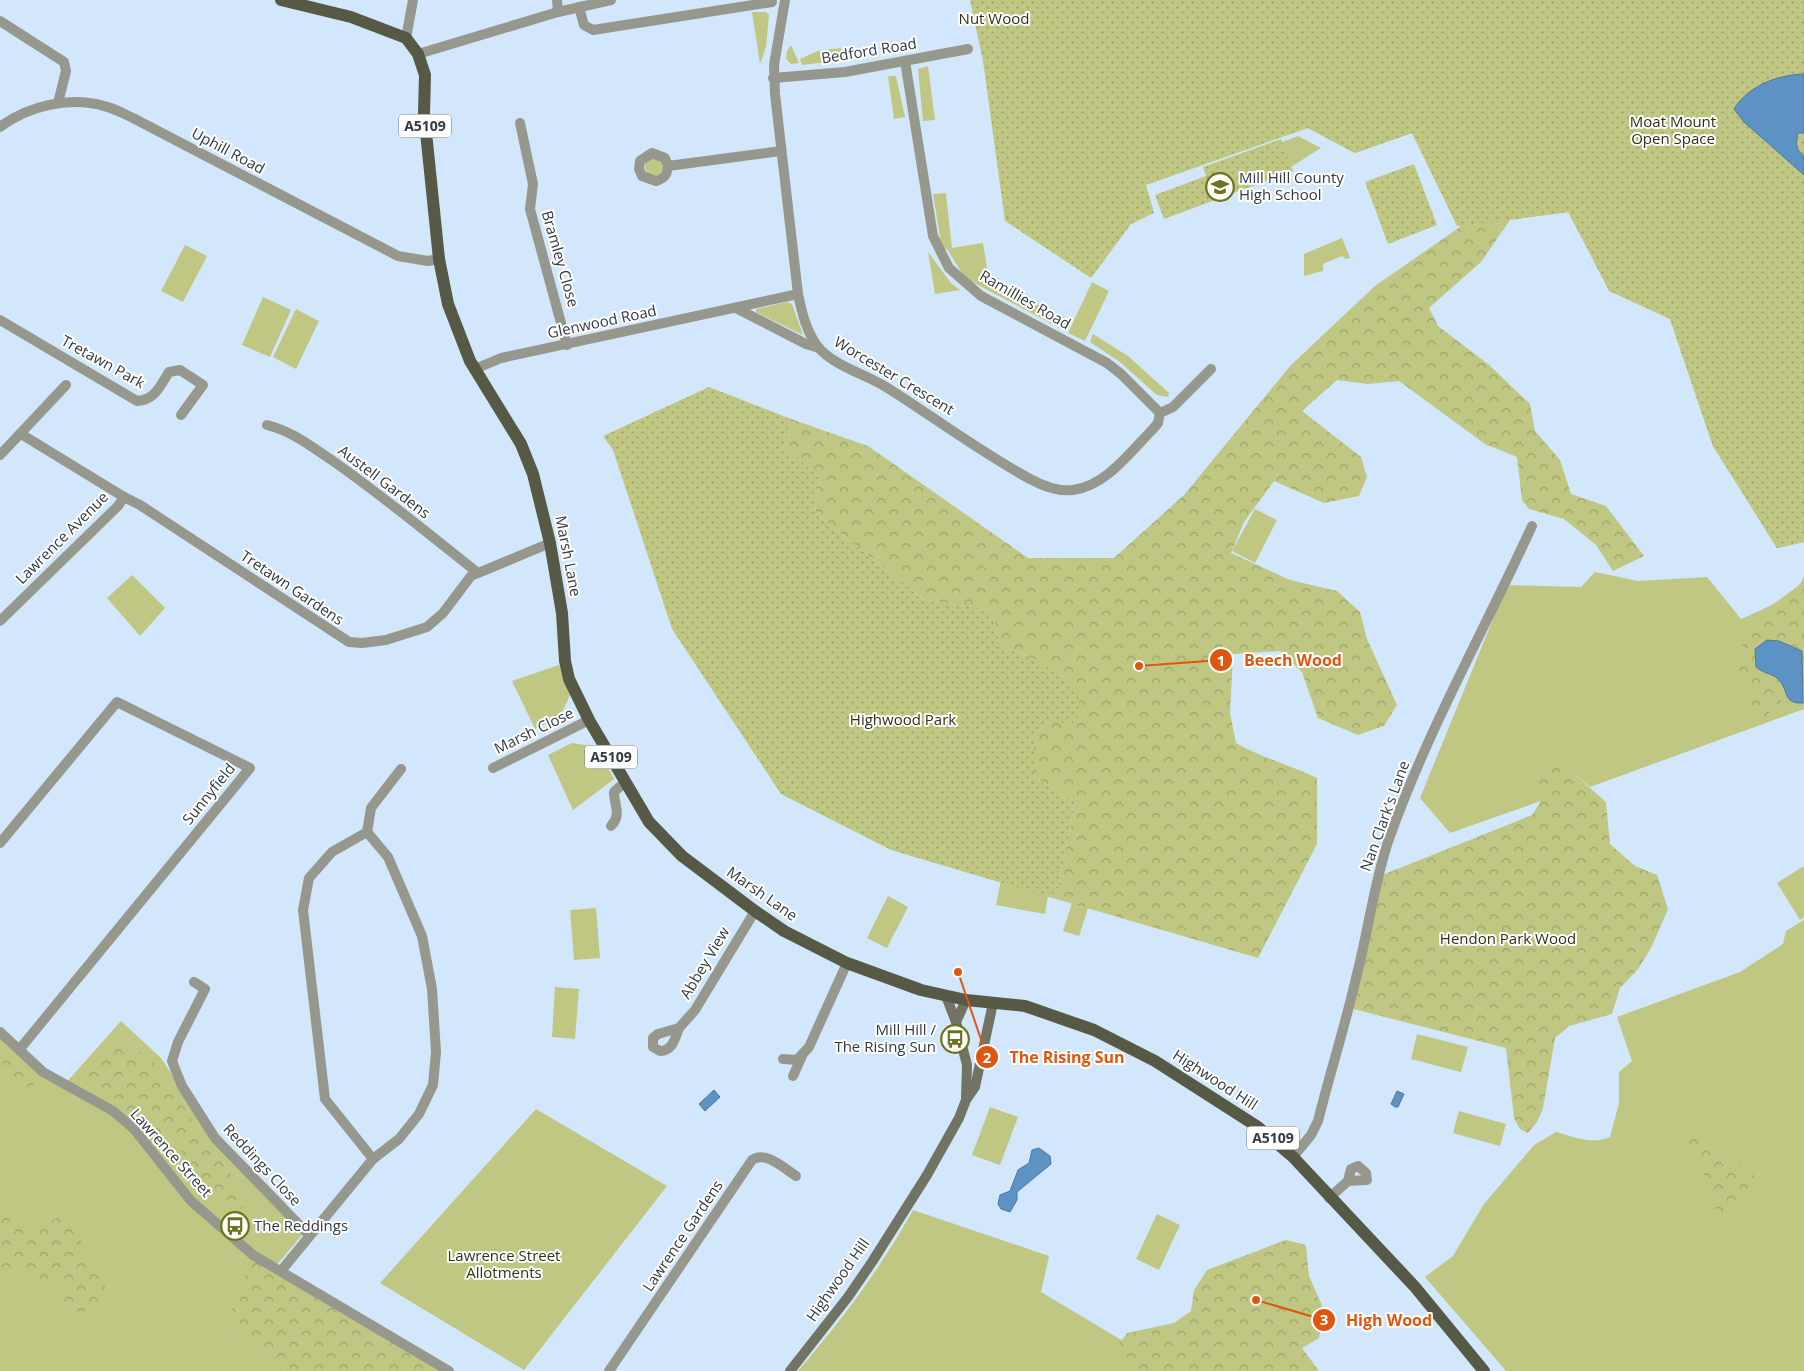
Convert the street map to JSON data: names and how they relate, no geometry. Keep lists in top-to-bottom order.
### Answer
{
  "streets": {
    "main road": ["A5109", "Marsh Lane", "Highwood Hill"],
    "street": [
      "Bedford Road",
      "Uphill Road",
      "Bramley Close",
      "Ramillies Road",
      "Glenwood Road",
      "Tretawn Park",
      "Worcester Crescent",
      "Austell Gardens",
      "Lawrence Avenue",
      "Tretawn Gardens",
      "Marsh Close",
      "Sunnyfield",
      "Nan Clark's Lane",
      "Abbey View",
      "Lawrence Street",
      "Reddings Close",
      "Lawrence Gardens"
    ]
  },
  "crossings": [
    ["Bedford Road", "Ramillies Road"],
    ["Bedford Road", "Worcester Crescent"],
    ["Uphill Road", "Marsh Lane"],
    ["Bramley Close", "Glenwood Road"],
    ["Ramillies Road", "Worcester Crescent"],
    ["Glenwood Road", "Worcester Crescent"],
    ["Glenwood Road", "Marsh Lane"],
    ["Austell Gardens", "Tretawn Gardens"],
    ["Lawrence Avenue", "Tretawn Gardens"],
    ["Marsh Lane", "Tretawn Gardens"],
    ["Marsh Lane", "Marsh Close"],
    ["Marsh Lane", "Abbey View"],
    ["Marsh Lane", "Highwood Hill"],
    ["Sunnyfield", "Lawrence Street"],
    ["Nan Clark's Lane", "Highwood Hill"]
  ],
  "parks": [
    "Nut Wood",
    "Moat Mount Open Space",
    "Highwood Park",
    "Hendon Park Wood",
    "Lawrence Street Allotments"
  ],
  "places": {
    "school or university": ["Mill Hill County High School"],
    "other": ["Beech Wood", "The Rising Sun", "High Wood"],
    "bus stop": ["Mill Hill / The Rising Sun", "The Reddings"]
  }
}
